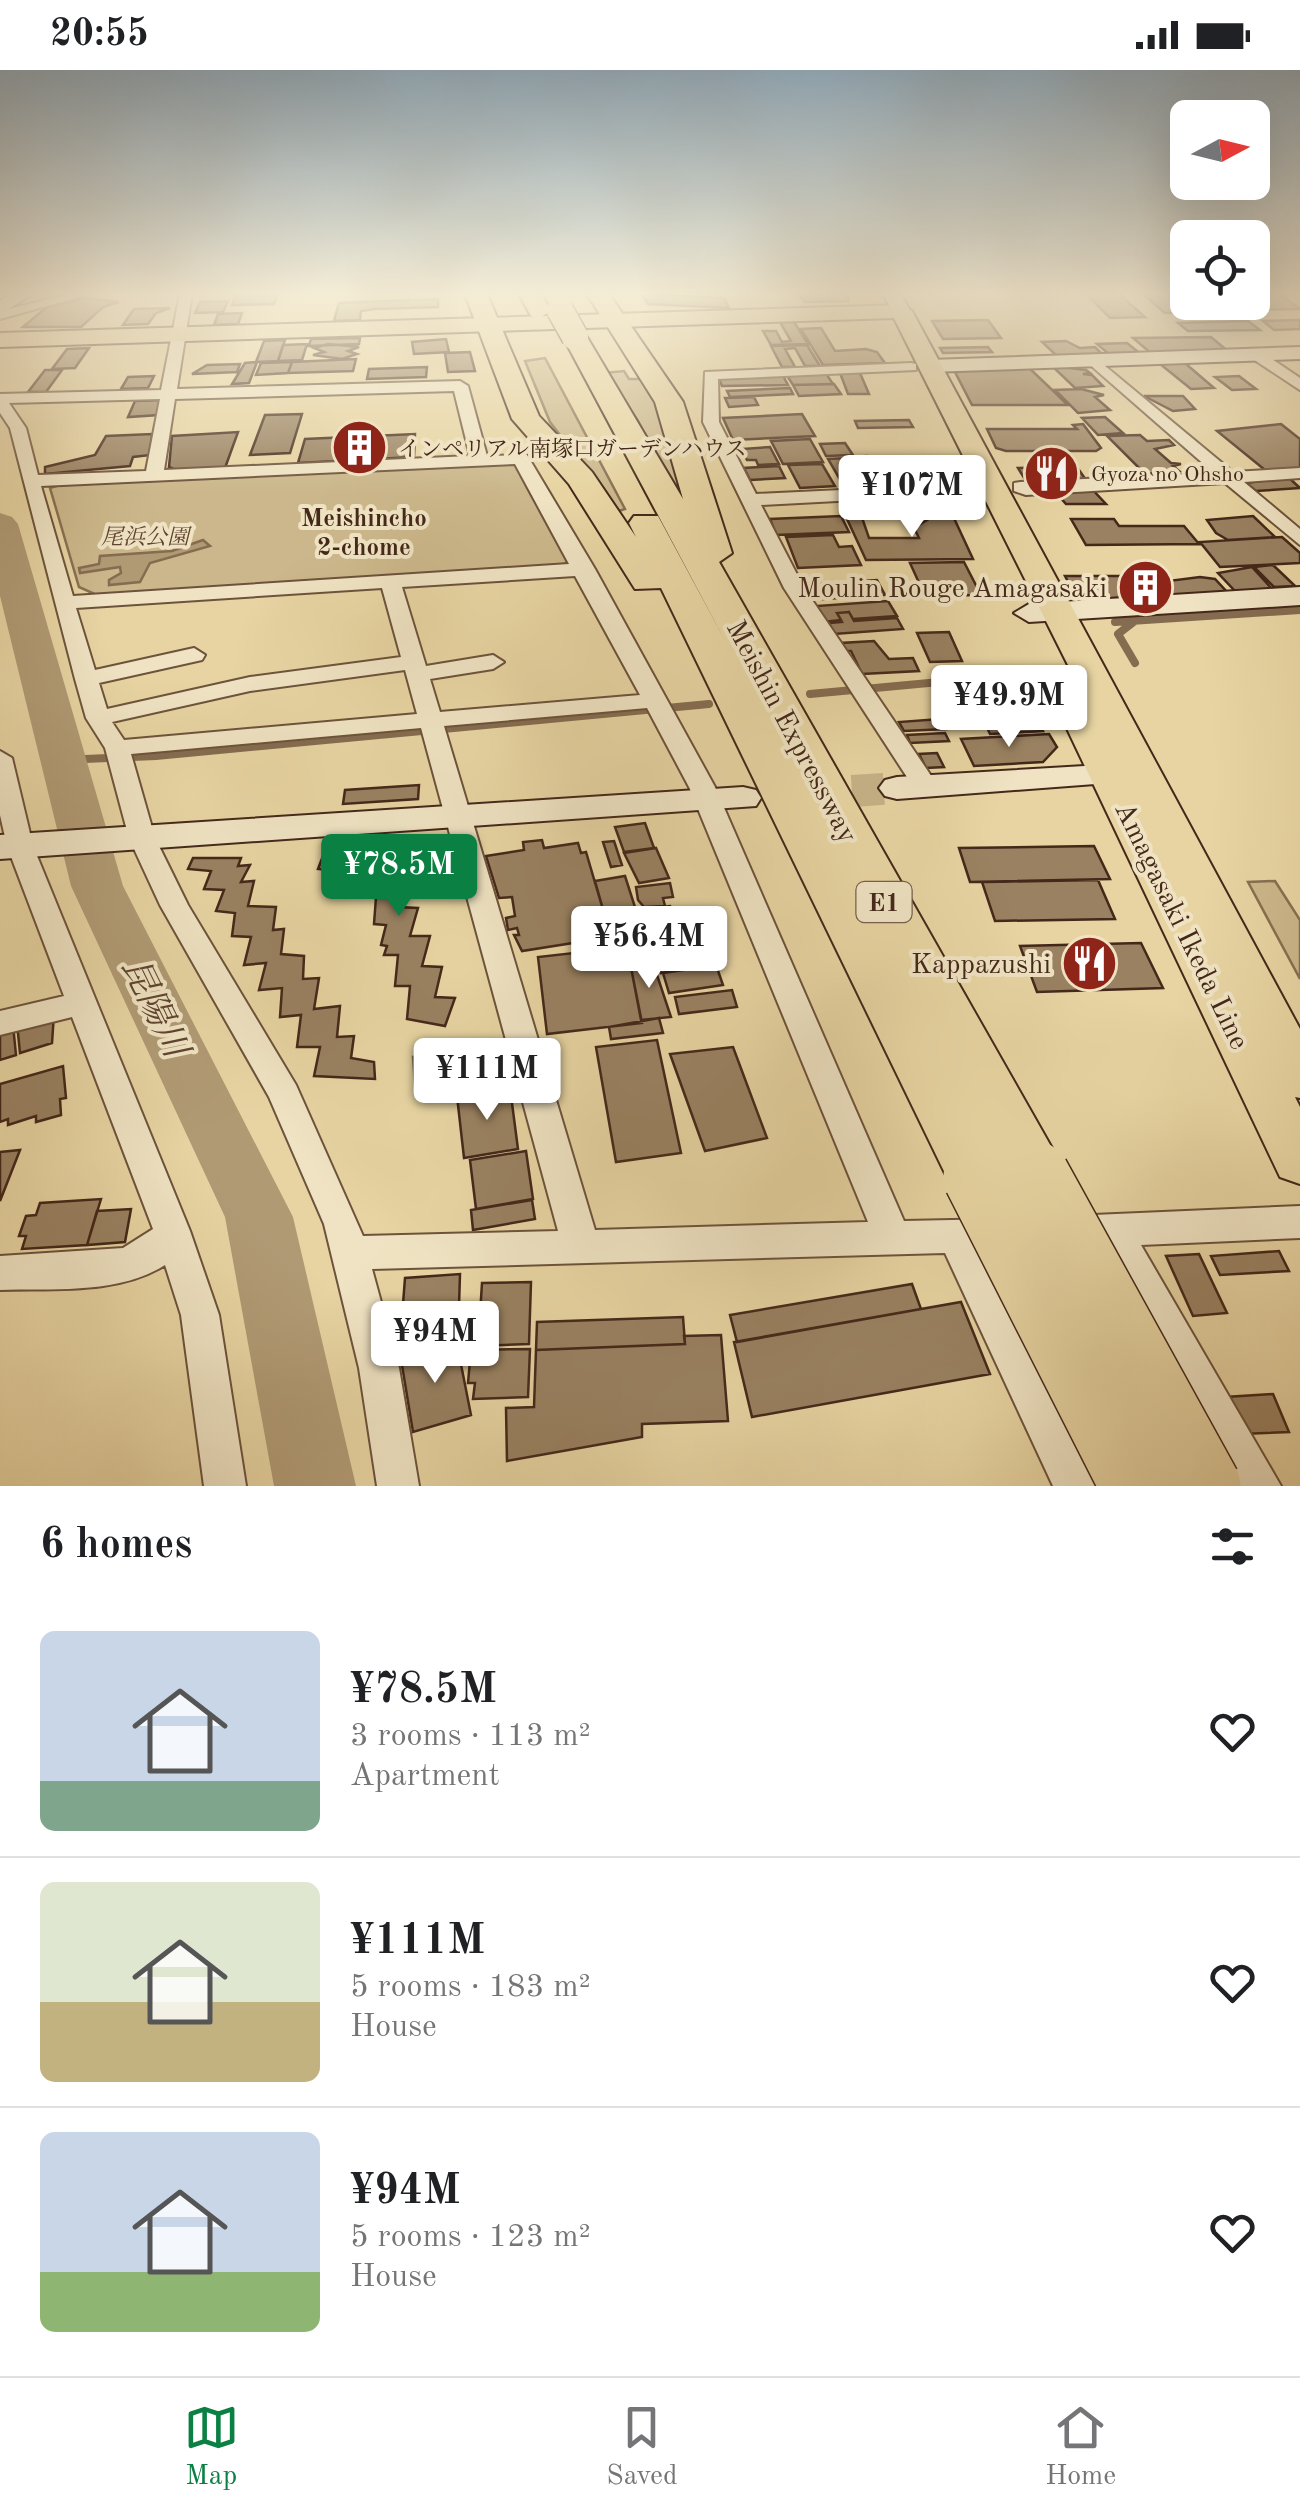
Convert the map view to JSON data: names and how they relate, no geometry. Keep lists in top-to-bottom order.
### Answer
{
  "streets": {
    "highway": ["Meishin Expressway", "E1"],
    "main road": ["Amagasaki Ikeda Line"]
  },
  "crossings": [
    ["Meishin Expressway", "E1"]
  ],
  "districts": ["Meishincho 2-chome"],
  "water": ["昆陽川"],
  "parks": ["尾浜公園"],
  "places": {
    "building": ["インペリアル南塚口ガーデンハウス", "Moulin Rouge Amagasaki"],
    "restaurant": ["Gyoza no Ohsho", "Kappazushi"]
  },
  "north": "right",
  "page": {
    "status": "20:55",
    "price": [
      "¥107M",
      "¥49.9M",
      "¥78.5M",
      "¥56.4M",
      "¥111M",
      "¥94M"
    ],
    "heading": "6 homes",
    "list": [
      {
        "name": "¥78.5M",
        "note": "3 rooms · 113 m² · Apartment"
      },
      {
        "name": "¥111M",
        "note": "5 rooms · 183 m² · House"
      },
      {
        "name": "¥94M",
        "note": "5 rooms · 123 m² · House"
      }
    ],
    "tabs": ["Map", "Saved", "Home"]
  }
}
